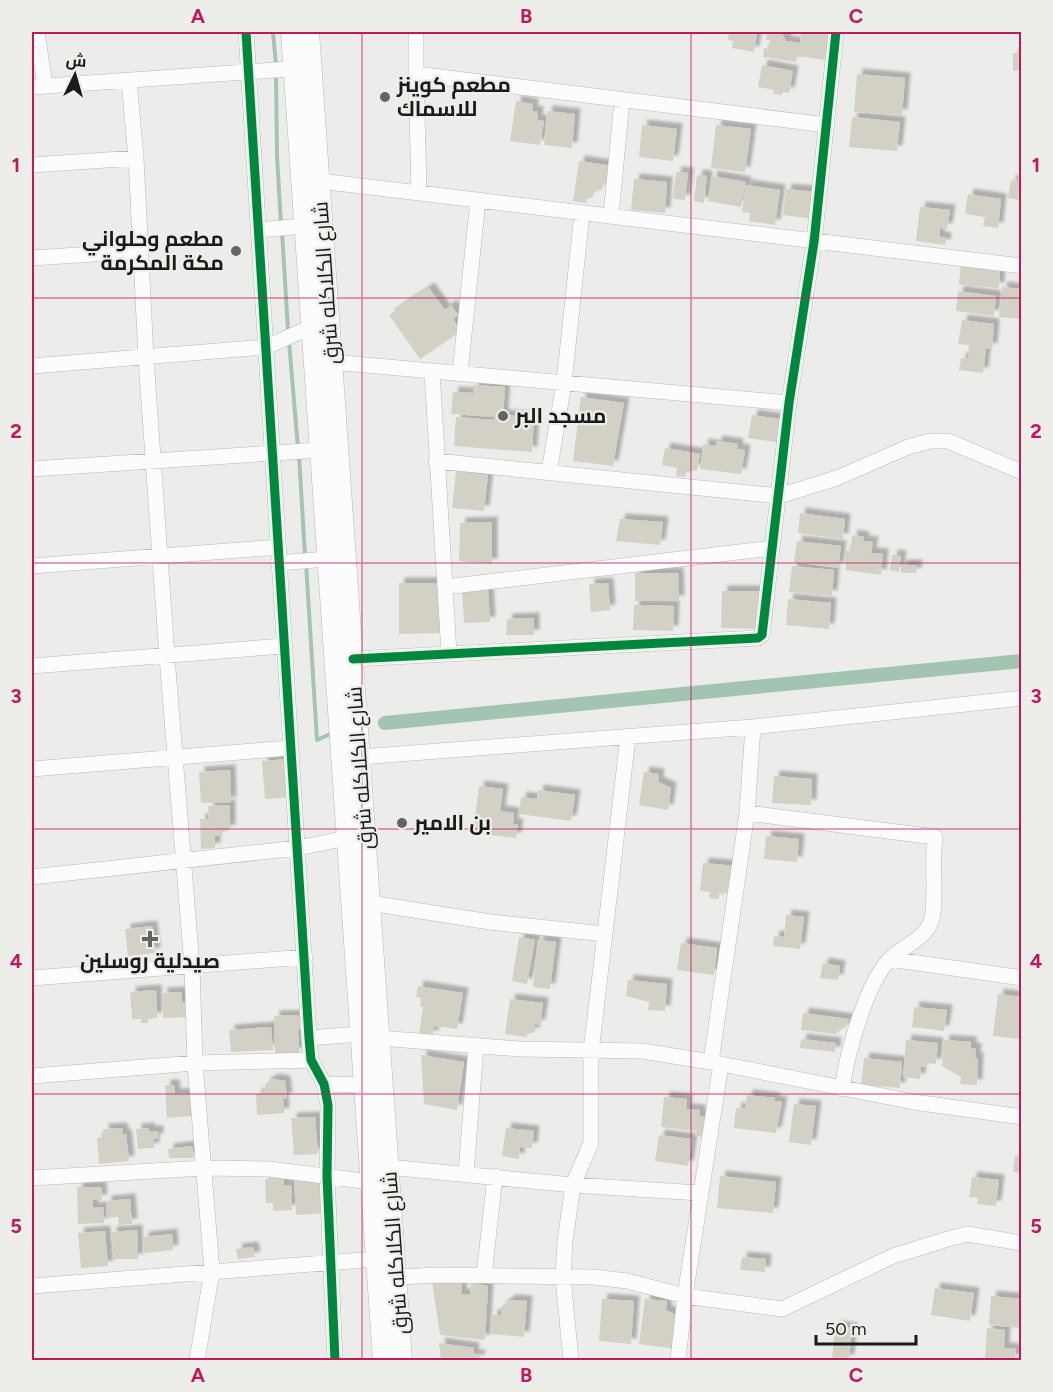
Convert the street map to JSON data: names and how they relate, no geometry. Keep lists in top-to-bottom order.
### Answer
{
  "streets": {
    "street": ["شارع الكلاكله شرق"]
  },
  "places": {
    "other": [
      "مطعم كوينز للاسماك",
      "مطعم وحلواني مكة المكرمة",
      "مسجد البر",
      "بن الامير"
    ],
    "health": ["صيدلية روسلين"]
  },
  "scale_bar": "50 m",
  "north": "top",
  "grid": {
    "columns": ["A", "B", "C"],
    "rows": [
      "1",
      "2",
      "3",
      "4",
      "5"
    ]
  }
}
